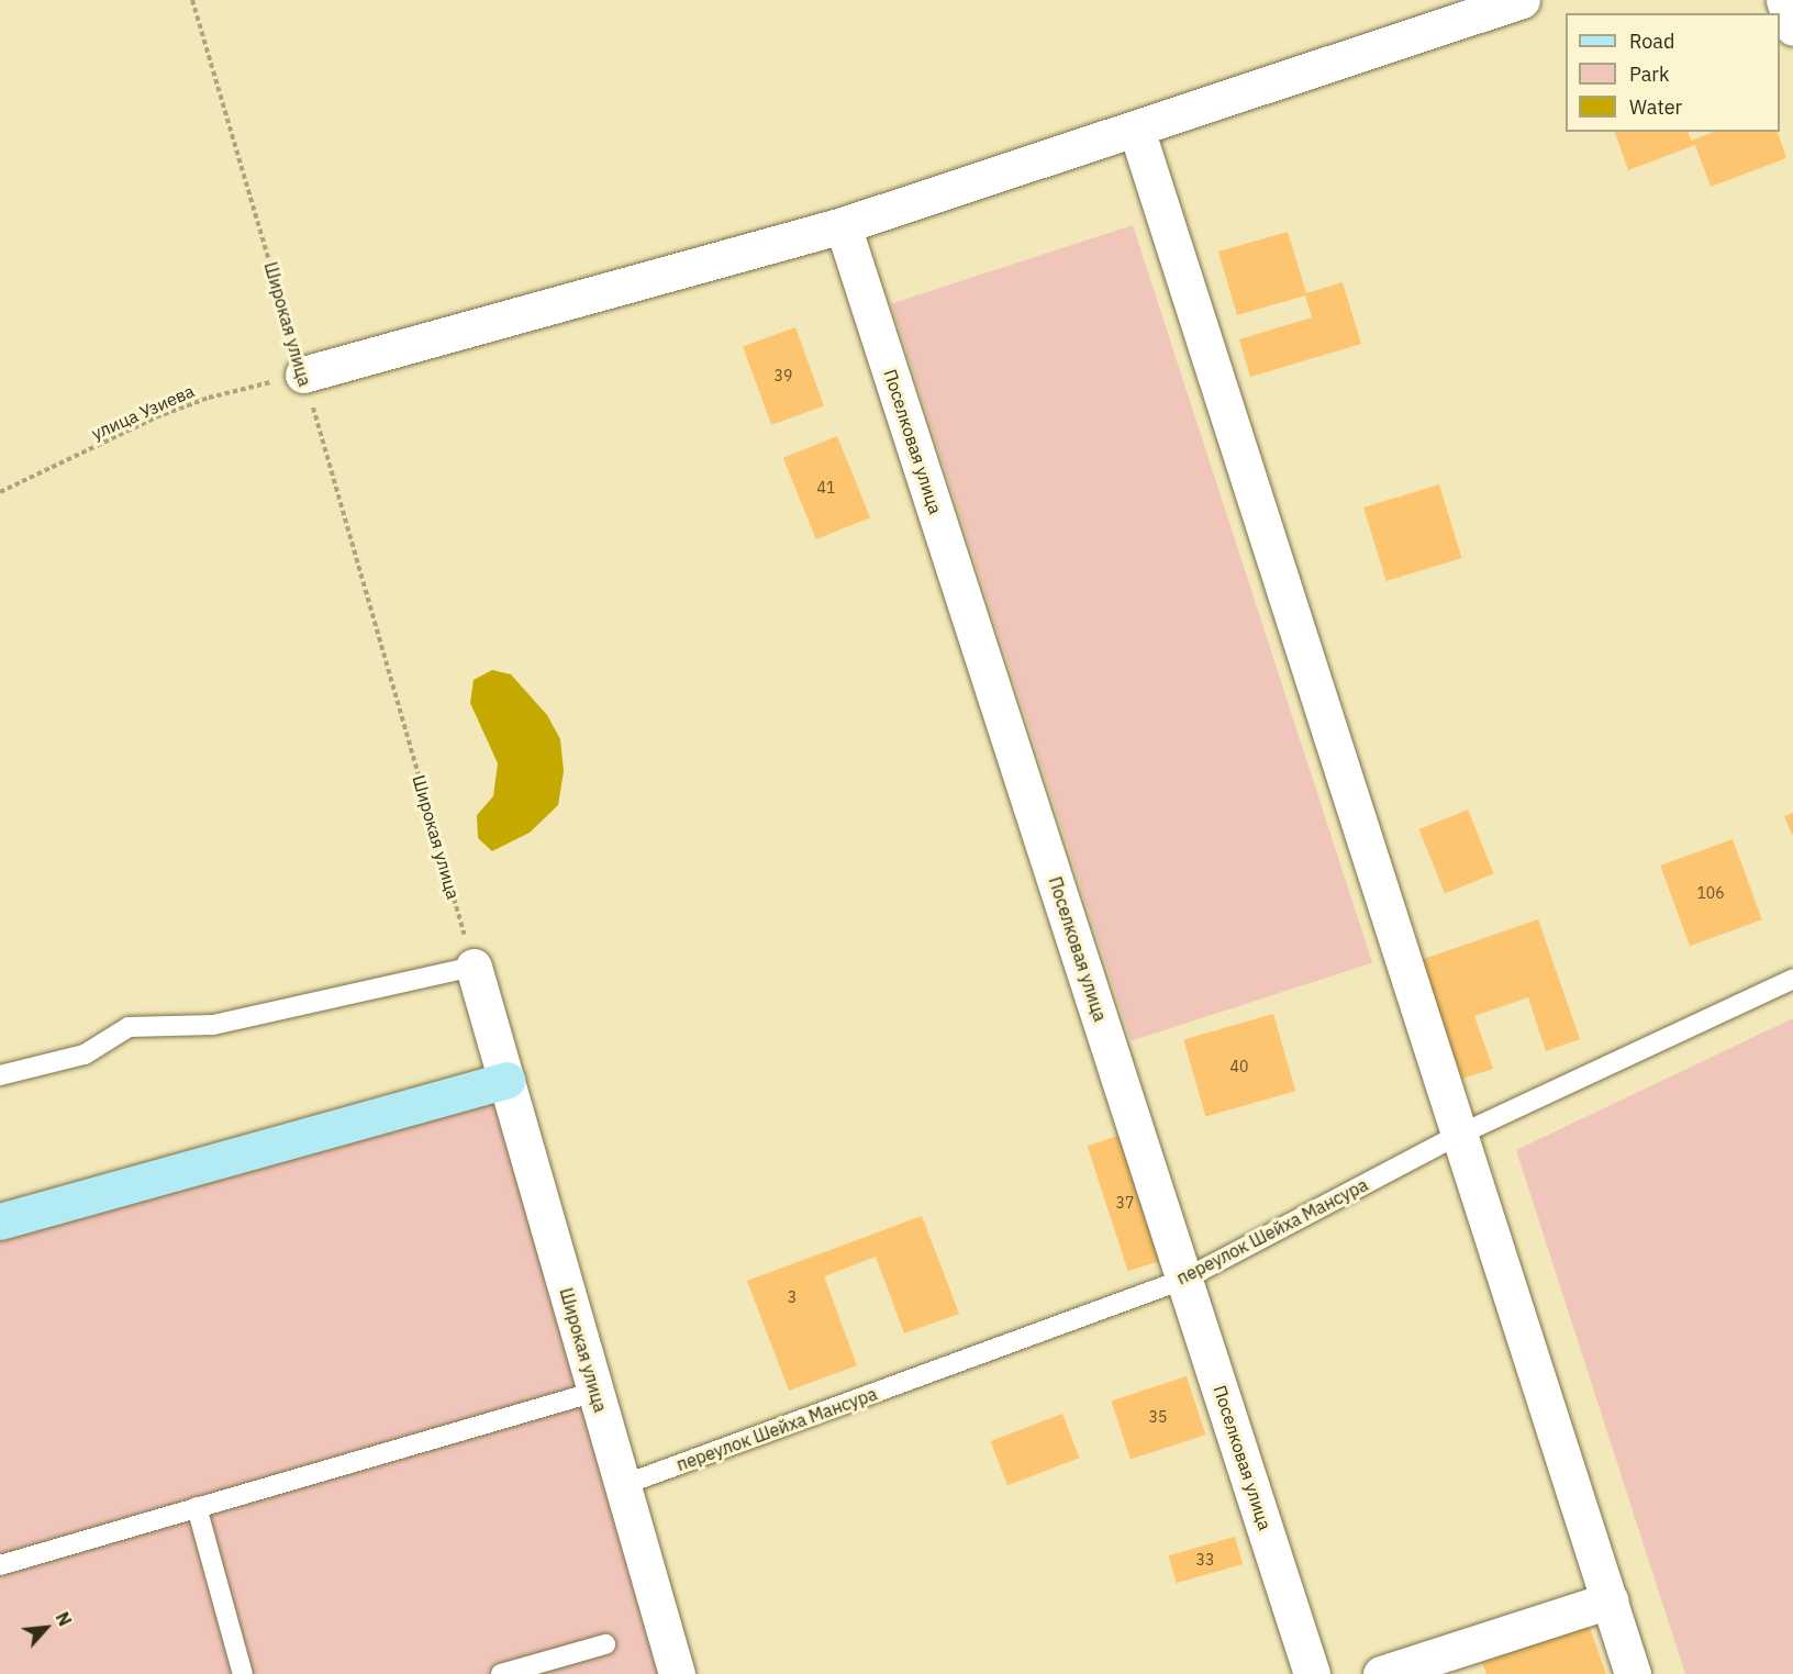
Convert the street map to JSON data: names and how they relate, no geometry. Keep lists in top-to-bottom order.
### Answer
{
  "streets": {
    "street": ["Широкая улица", "Поселковая улица"],
    "lane": ["переулок Шейха Мансура"],
    "path": ["улица Узиева"]
  },
  "crossings": [
    ["Широкая улица", "улица Узиева"],
    ["Широкая улица", "переулок Шейха Мансура"],
    ["Поселковая улица", "переулок Шейха Мансура"]
  ],
  "house_numbers": [
    "39",
    "41",
    "106",
    "40",
    "37",
    "3",
    "35",
    "33"
  ],
  "legend": ["Road", "Park", "Water"],
  "north": "top right"
}
